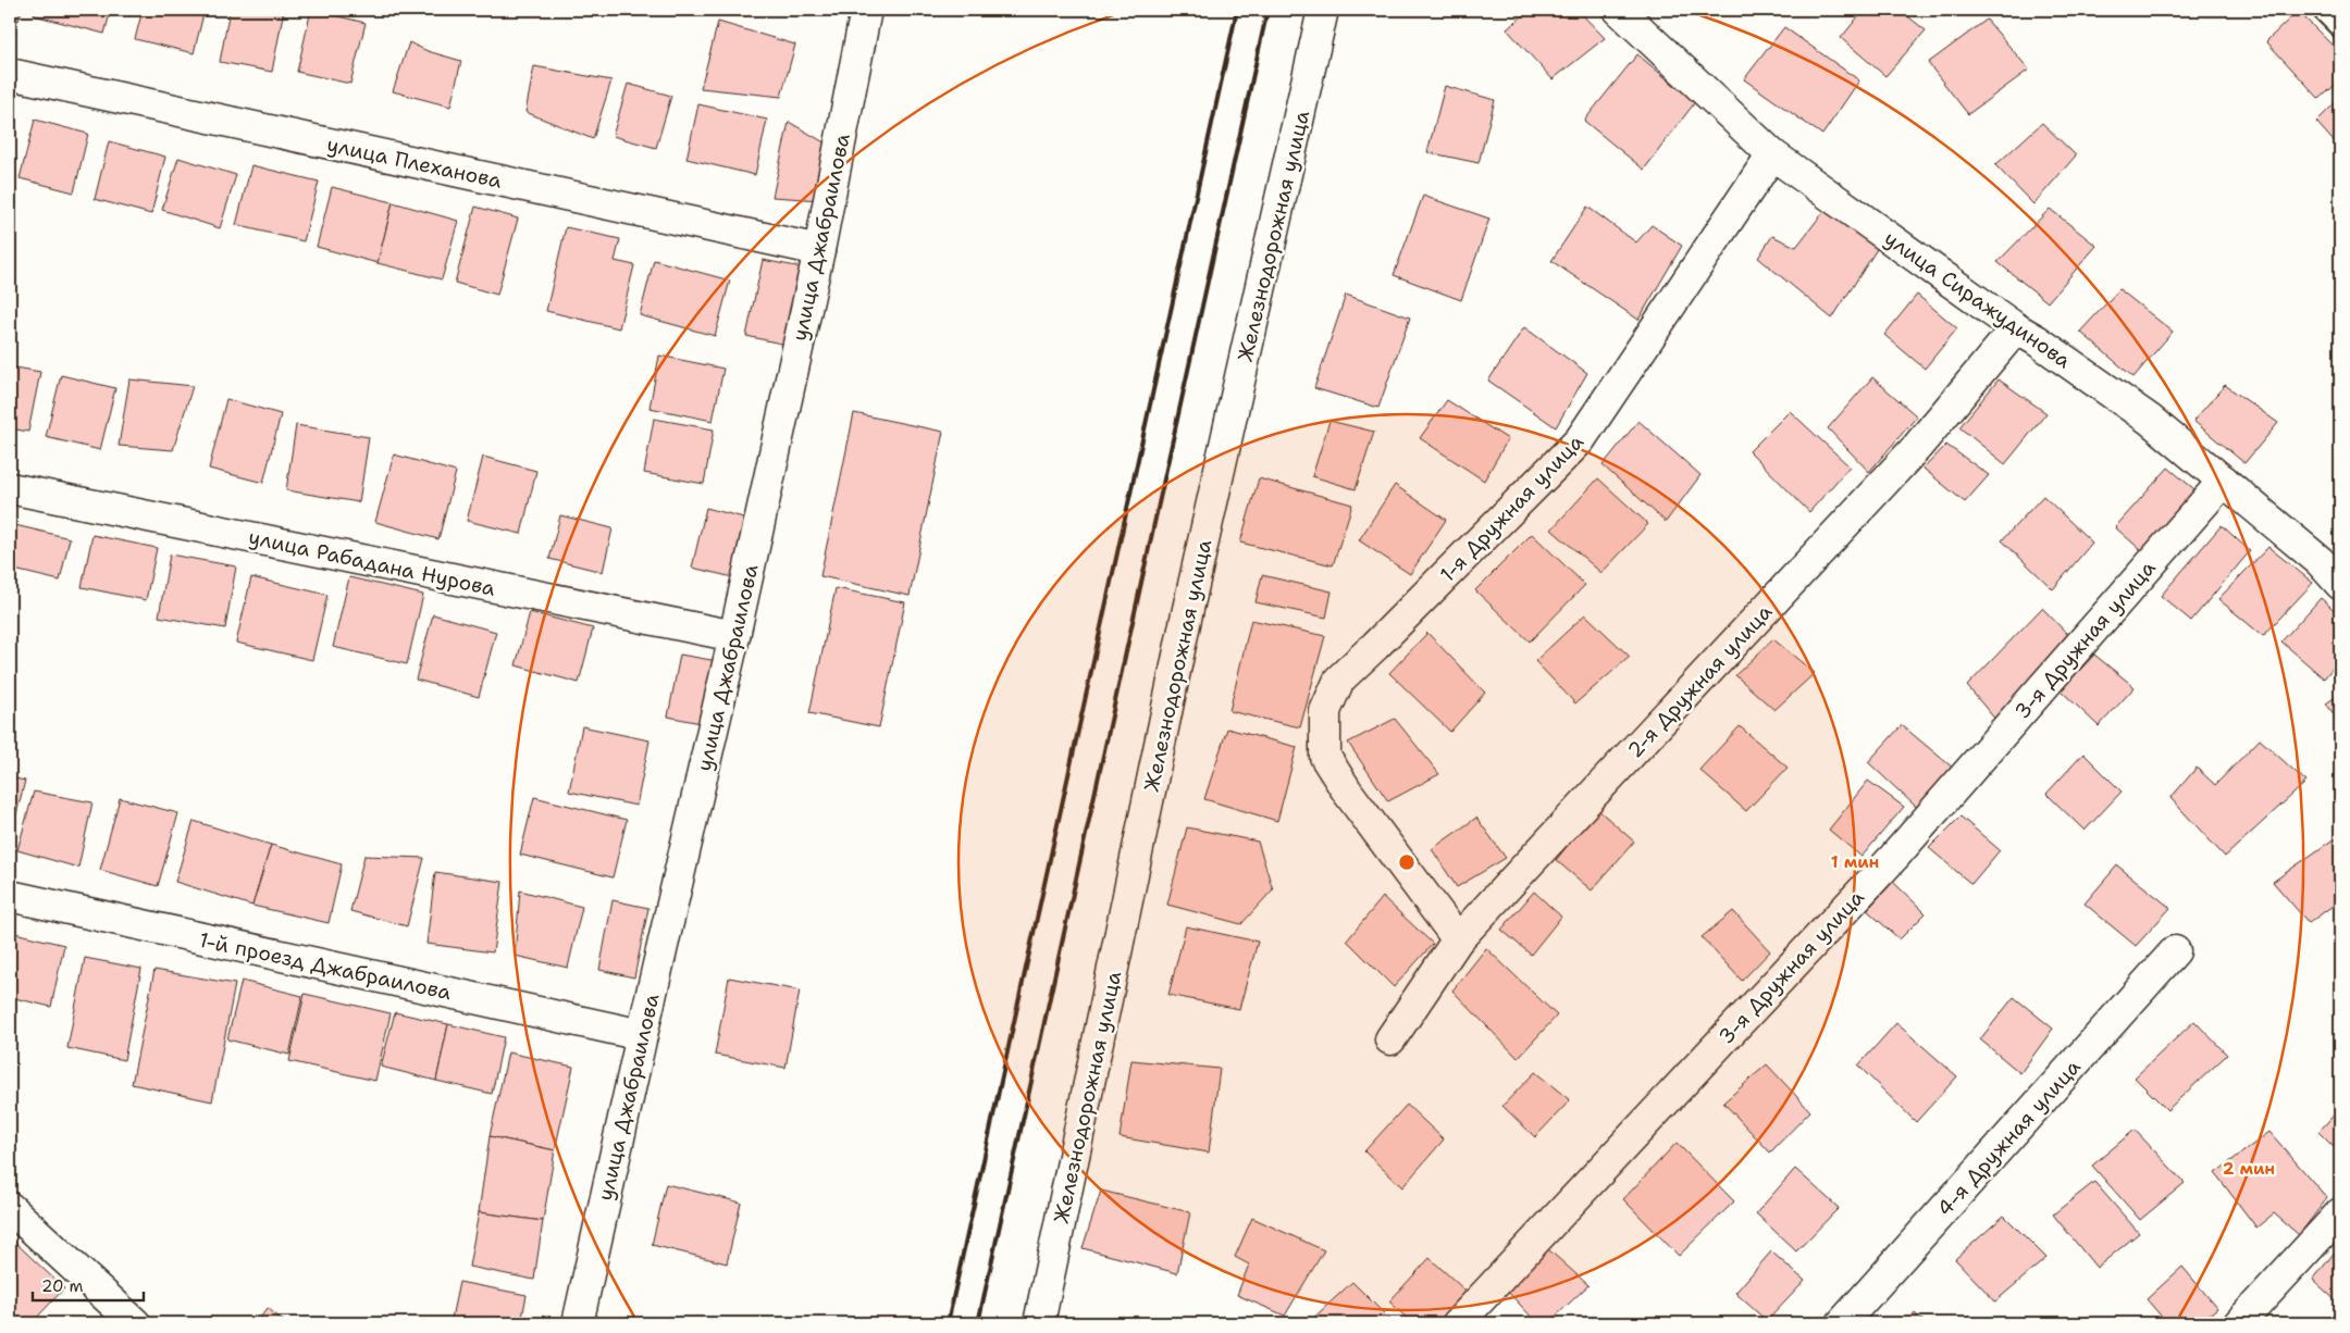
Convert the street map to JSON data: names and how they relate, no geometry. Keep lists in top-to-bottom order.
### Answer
{
  "streets": {
    "street": [
      "улица Плеханова",
      "Железнодорожная улица",
      "улица Джабраилова",
      "улица Сиражудинова",
      "1-я Дружная улица",
      "улица Рабадана Нурова",
      "3-я Дружная улица",
      "2-я Дружная улица",
      "1-й проезд Джабраилова",
      "4-я Дружная улица"
    ]
  },
  "crossings": [
    ["улица Плеханова", "улица Джабраилова"],
    ["улица Джабраилова", "улица Рабадана Нурова"],
    ["улица Джабраилова", "1-й проезд Джабраилова"],
    ["улица Сиражудинова", "1-я Дружная улица"],
    ["улица Сиражудинова", "3-я Дружная улица"],
    ["улица Сиражудинова", "2-я Дружная улица"],
    ["1-я Дружная улица", "2-я Дружная улица"]
  ],
  "scale_bar": "20 m",
  "rings": ["1 мин", "2 мин"]
}
